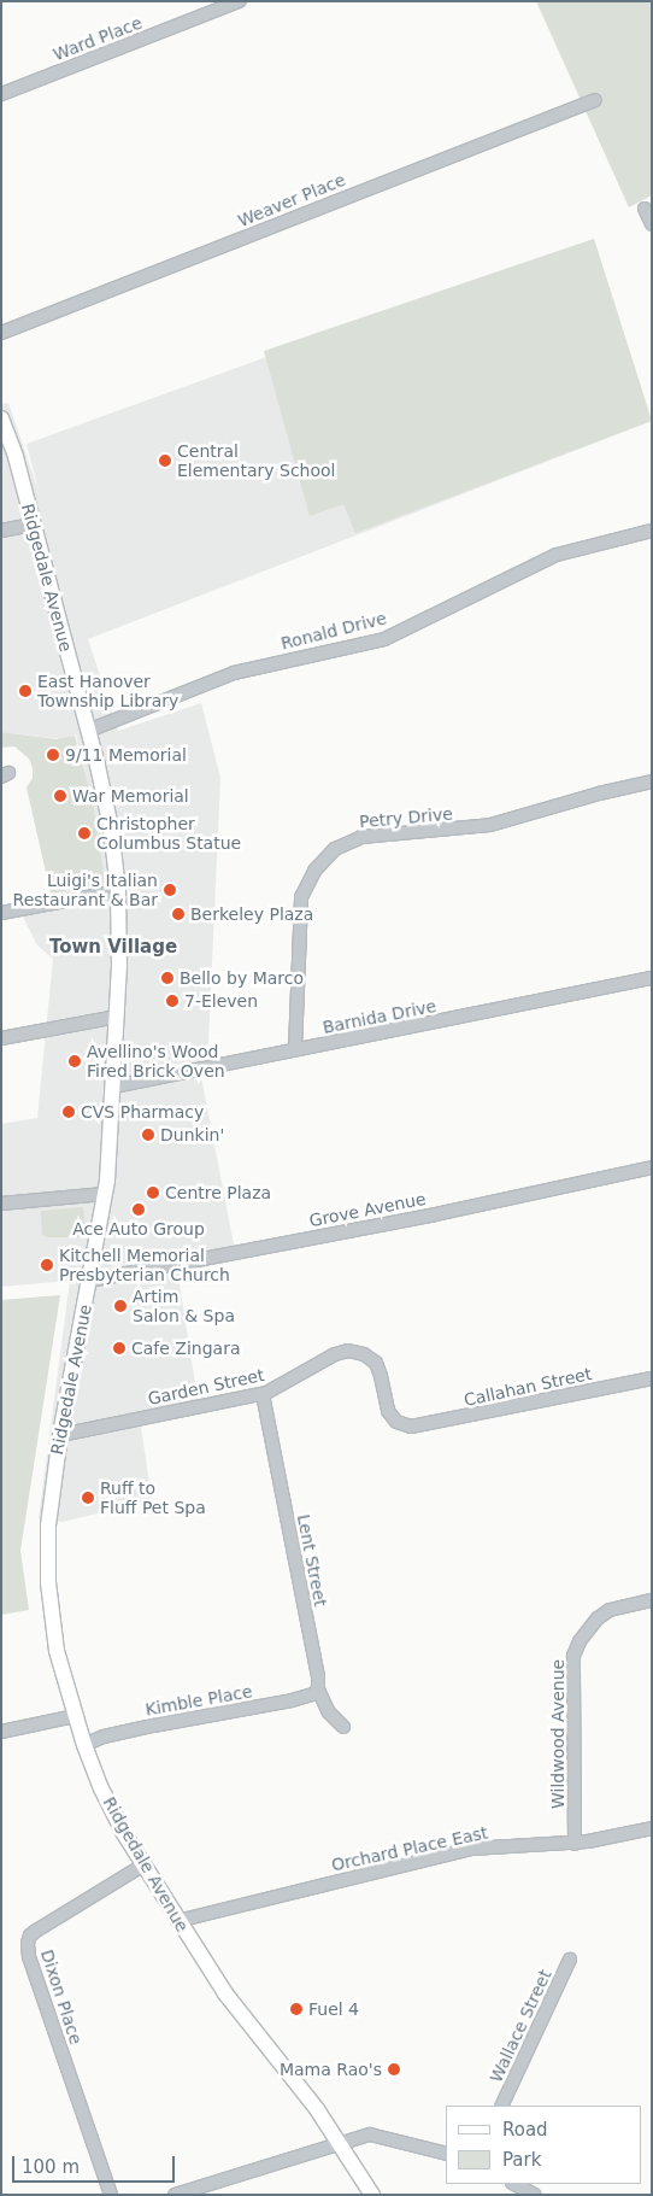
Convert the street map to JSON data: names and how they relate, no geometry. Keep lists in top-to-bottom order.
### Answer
{
  "streets": {
    "main road": ["Ridgedale Avenue"],
    "street": [
      "Ward Place",
      "Weaver Place",
      "Ronald Drive",
      "Petry Drive",
      "Barnida Drive",
      "Grove Avenue",
      "Garden Street",
      "Callahan Street",
      "Lent Street",
      "Kimble Place",
      "Wildwood Avenue",
      "Orchard Place East",
      "Dixon Place",
      "Wallace Street"
    ]
  },
  "crossings": [
    ["Ridgedale Avenue", "Ronald Drive"],
    ["Ridgedale Avenue", "Barnida Drive"],
    ["Ridgedale Avenue", "Grove Avenue"],
    ["Ridgedale Avenue", "Garden Street"],
    ["Ridgedale Avenue", "Kimble Place"],
    ["Ridgedale Avenue", "Orchard Place East"],
    ["Ridgedale Avenue", "Dixon Place"],
    ["Petry Drive", "Barnida Drive"],
    ["Garden Street", "Callahan Street"],
    ["Garden Street", "Lent Street"],
    ["Lent Street", "Kimble Place"],
    ["Wildwood Avenue", "Orchard Place East"]
  ],
  "districts": ["Town Village"],
  "places": [
    "Central Elementary School",
    "East Hanover Township Library",
    "9/11 Memorial",
    "War Memorial",
    "Christopher Columbus Statue",
    "Luigi's Italian Restaurant & Bar",
    "Berkeley Plaza",
    "Bello by Marco",
    "7-Eleven",
    "Avellino's Wood Fired Brick Oven",
    "CVS Pharmacy",
    "Dunkin'",
    "Centre Plaza",
    "Ace Auto Group",
    "Kitchell Memorial Presbyterian Church",
    "Artim Salon & Spa",
    "Cafe Zingara",
    "Ruff to Fluff Pet Spa",
    "Fuel 4",
    "Mama Rao's"
  ],
  "legend": ["Road", "Park"],
  "scale_bar": "100 m"
}
